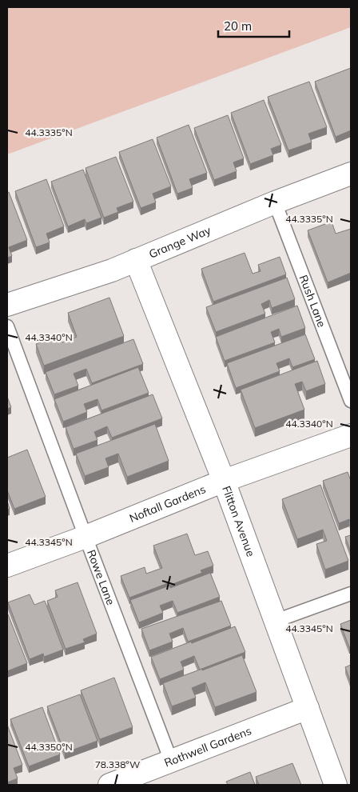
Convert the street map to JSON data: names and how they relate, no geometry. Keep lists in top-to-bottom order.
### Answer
{
  "streets": {
    "street": [
      "Grange Way",
      "Noftall Gardens",
      "Flitton Avenue",
      "Rothwell Gardens"
    ],
    "lane": ["Rush Lane", "Rowe Lane"]
  },
  "crossings": [
    ["Grange Way", "Rush Lane"],
    ["Grange Way", "Flitton Avenue"],
    ["Noftall Gardens", "Flitton Avenue"],
    ["Noftall Gardens", "Rowe Lane"],
    ["Flitton Avenue", "Rothwell Gardens"],
    ["Rowe Lane", "Rothwell Gardens"]
  ],
  "scale_bar": "20 m",
  "coordinates": [
    "44.3335°N",
    "44.3340°N",
    "44.3345°N",
    "44.3350°N",
    "78.338°W"
  ]
}
